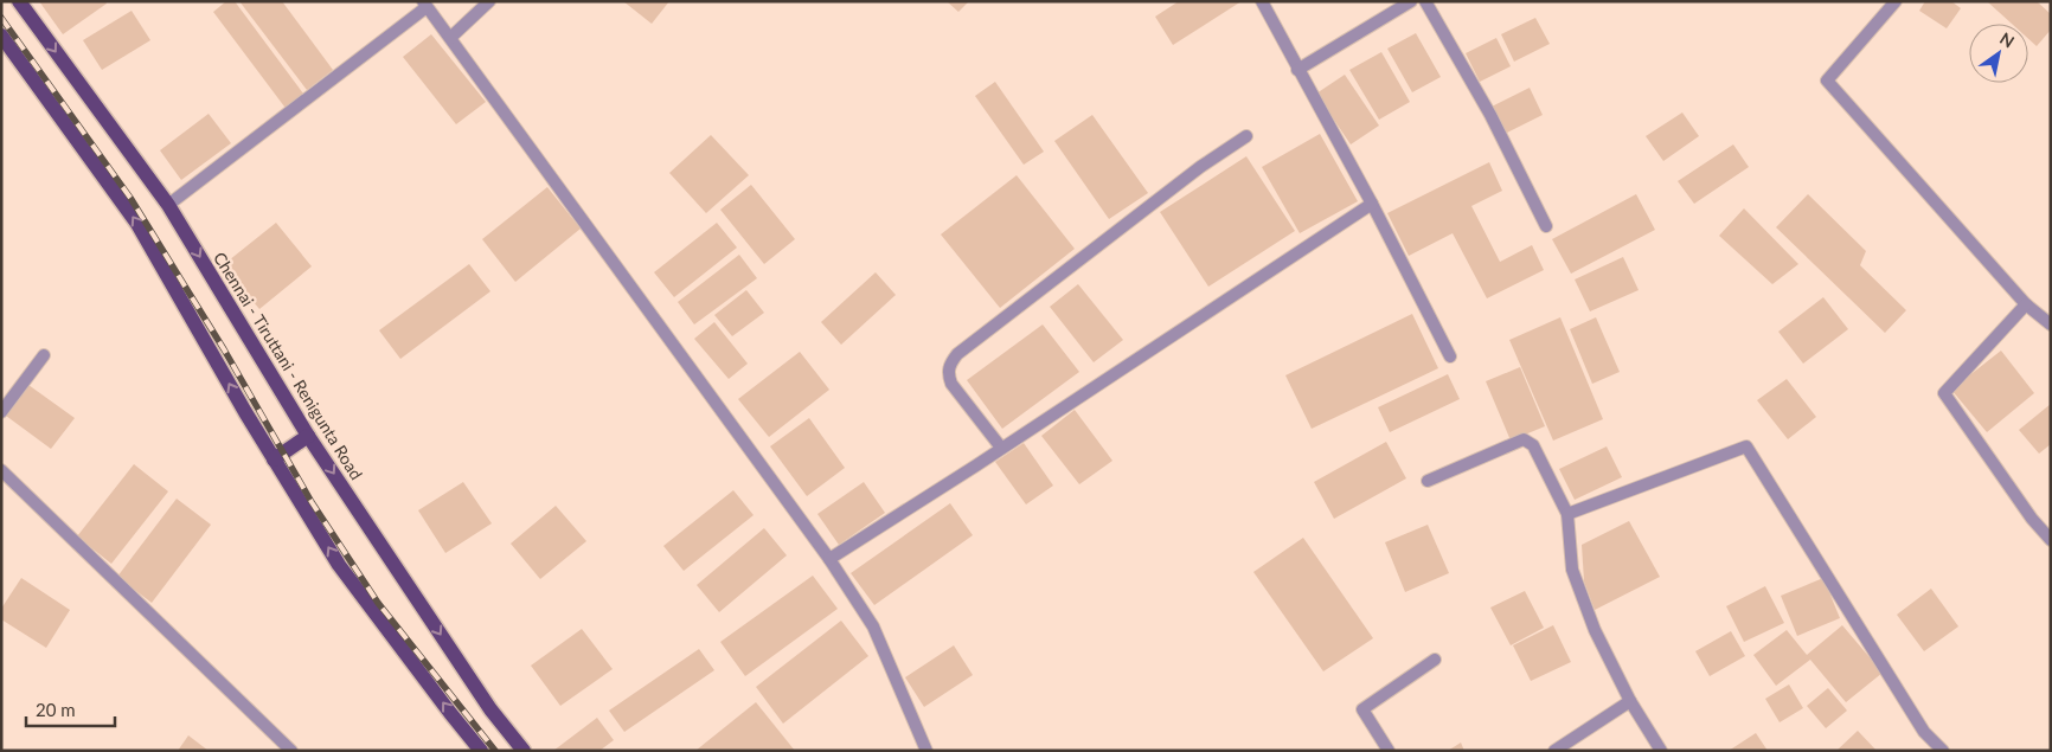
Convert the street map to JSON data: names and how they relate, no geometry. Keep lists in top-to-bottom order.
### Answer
{
  "streets": {
    "main road": ["Chennai - Tiruttani - Renigunta Road"]
  },
  "scale_bar": "20 m",
  "north": "top right"
}
